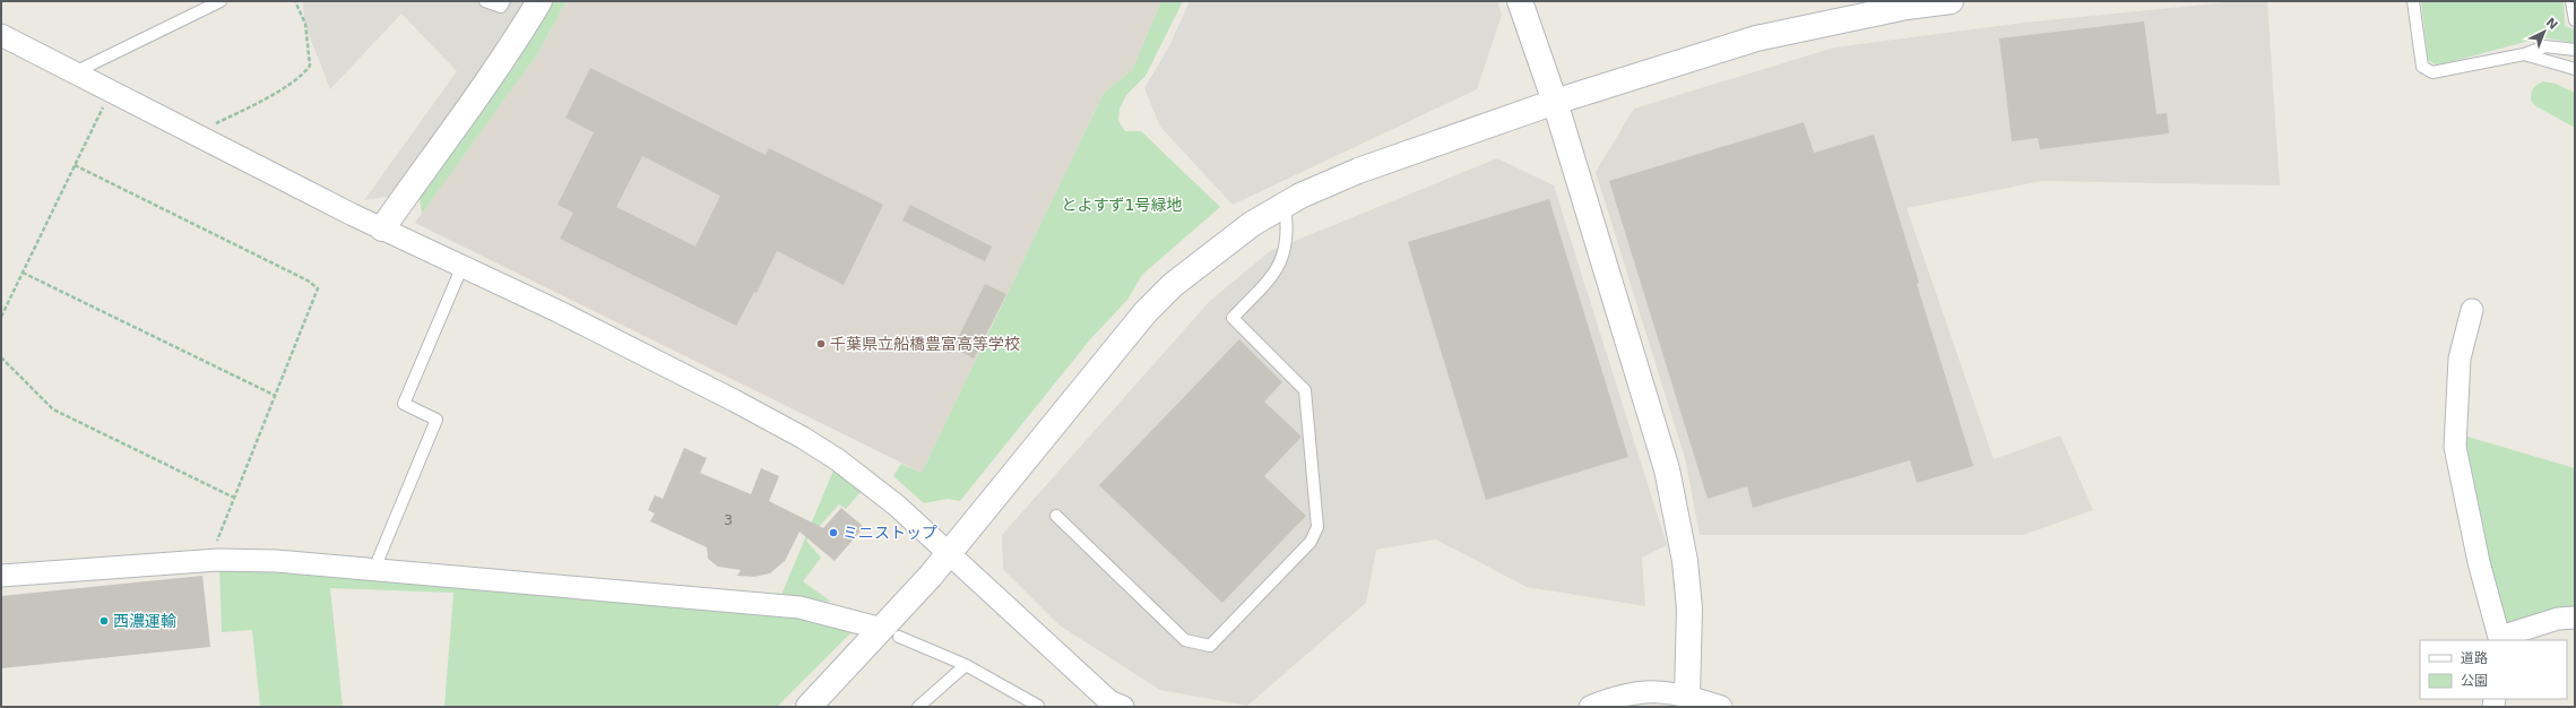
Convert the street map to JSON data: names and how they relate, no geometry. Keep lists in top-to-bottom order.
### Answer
{
  "parks": ["とよすず1号緑地"],
  "places": ["千葉県立船橋豊富高等学校", "ミニストップ", "西濃運輸"],
  "house_numbers": ["3"],
  "legend": ["道路", "公園"],
  "north": "top right"
}
